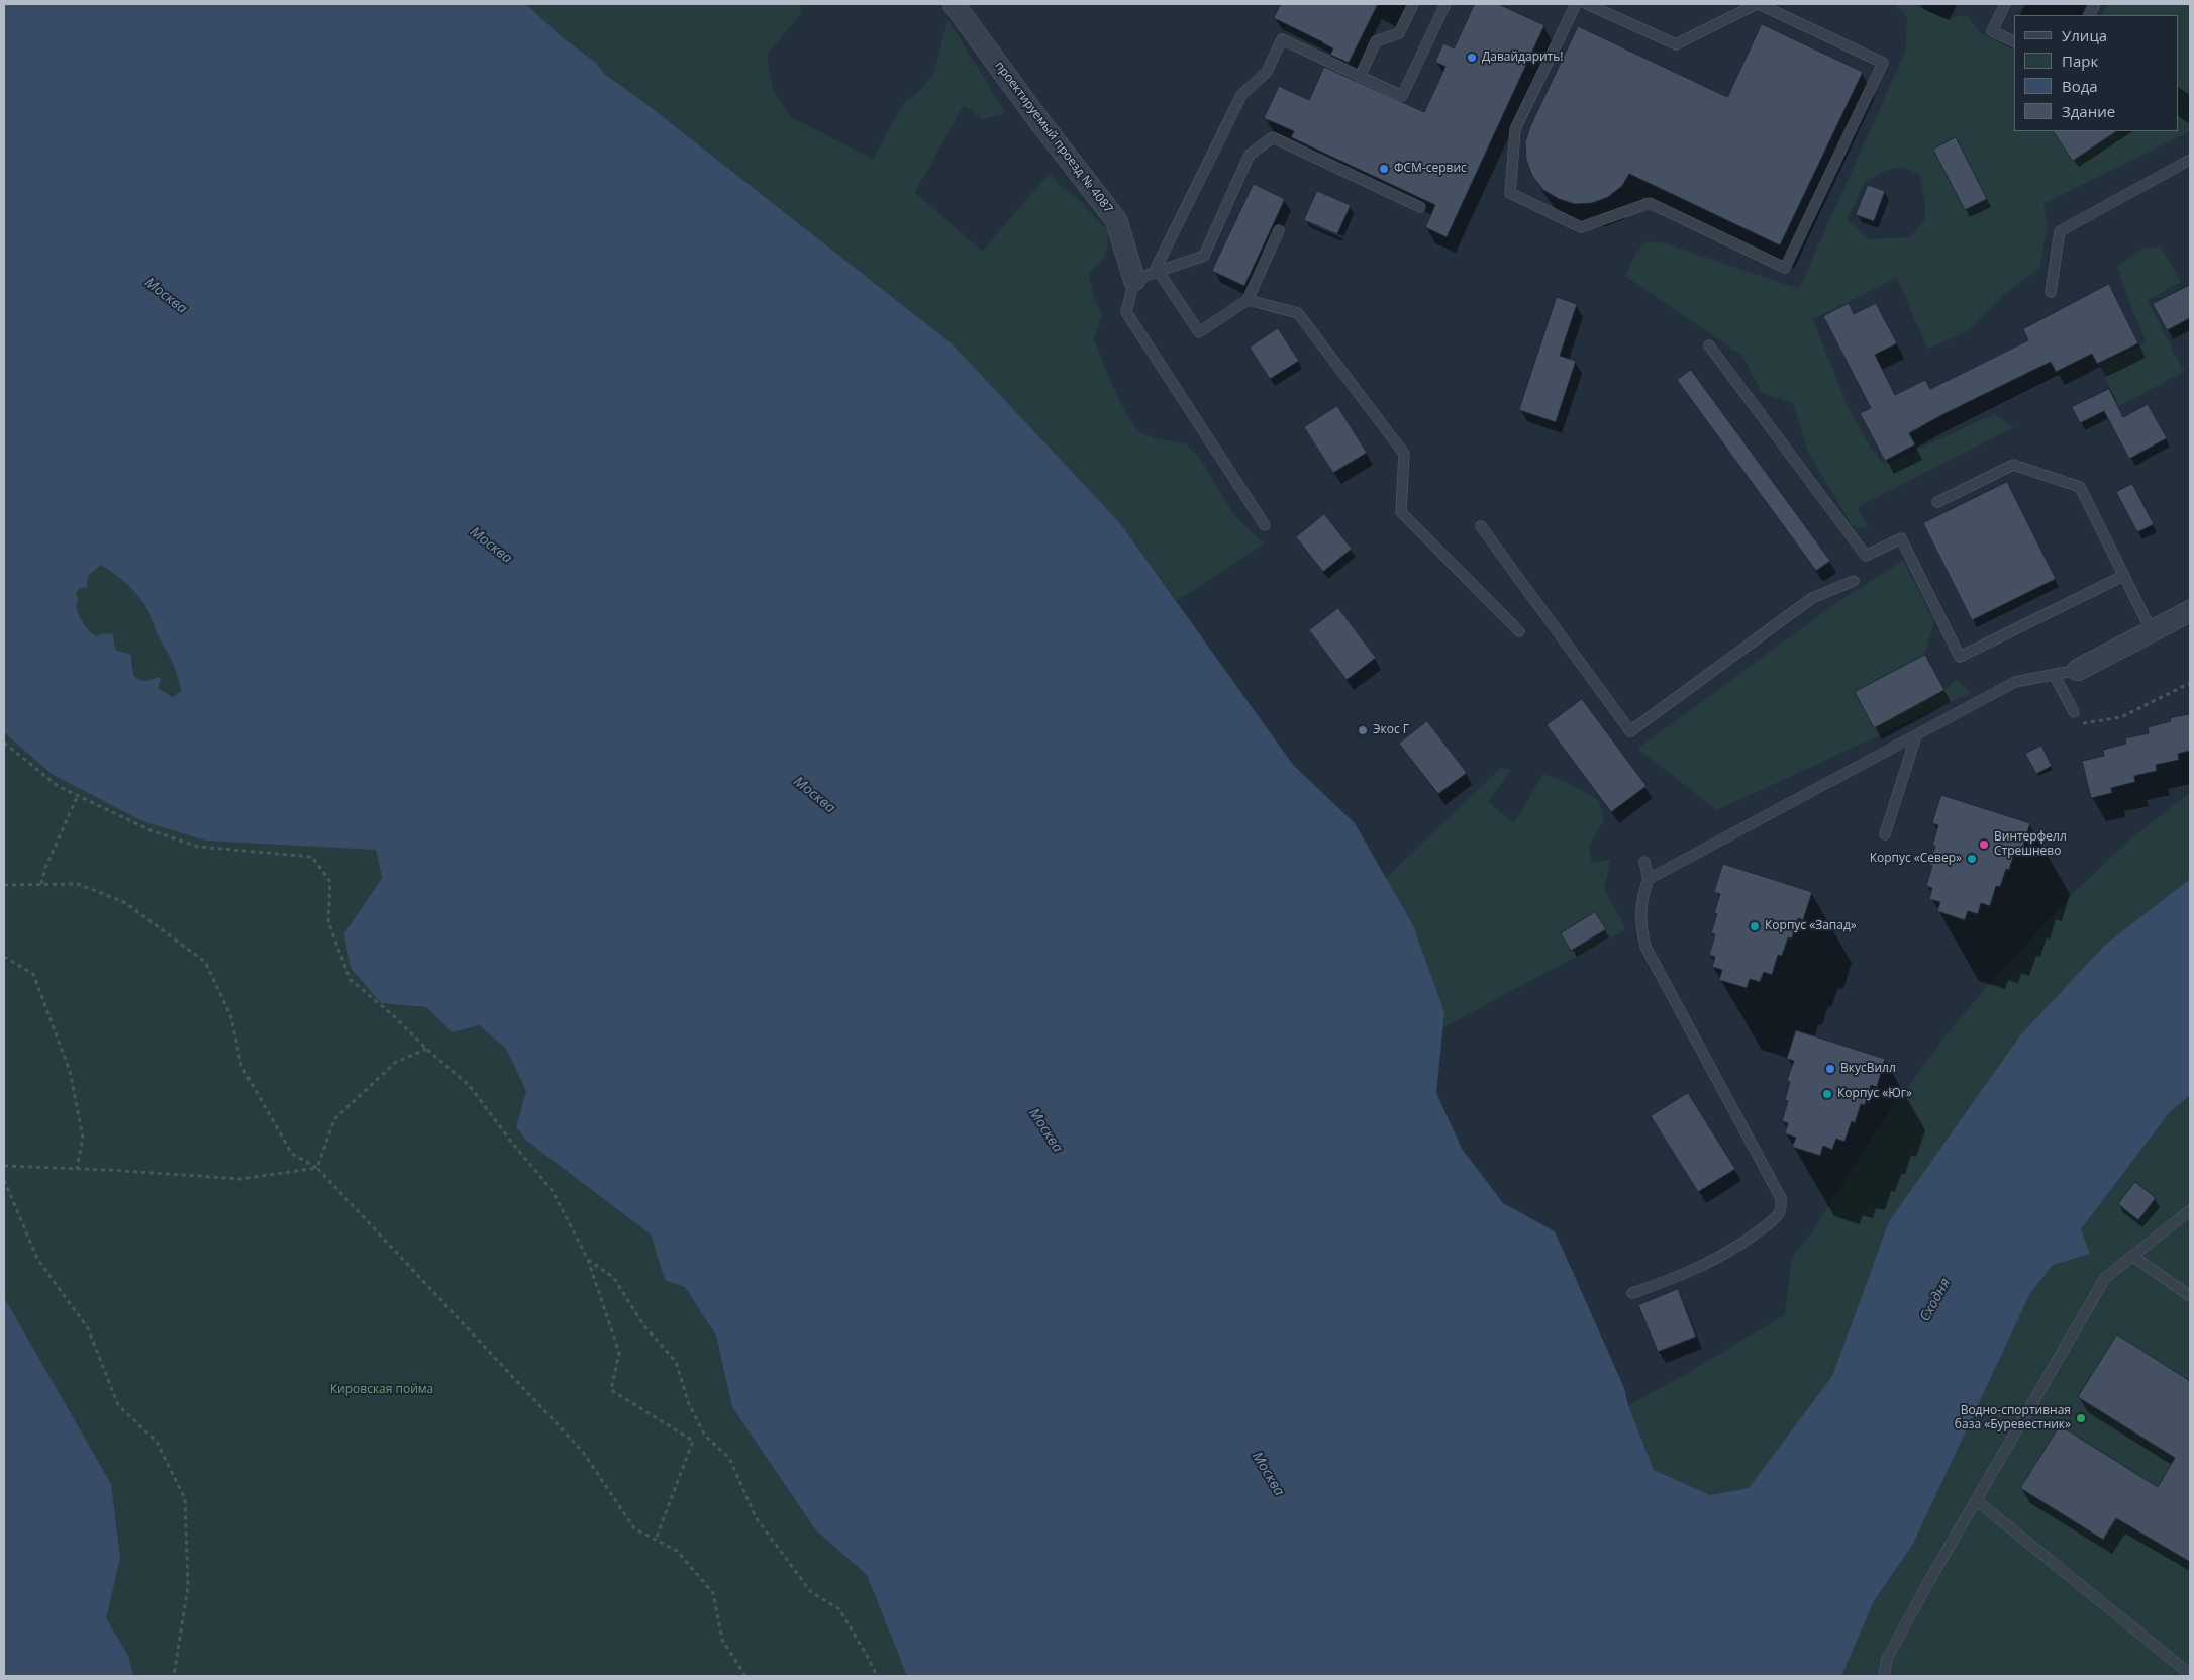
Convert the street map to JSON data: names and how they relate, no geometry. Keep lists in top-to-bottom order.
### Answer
{
  "streets": {
    "street": ["проектируемый проезд № 4087"]
  },
  "water": ["Москва", "Сходня"],
  "parks": ["Кировская пойма"],
  "places": [
    "Давайдарить!",
    "ФСМ-сервис",
    "Экос Г",
    "Винтерфелл Стрешнево",
    "Корпус «Север»",
    "Корпус «Запад»",
    "ВкусВилл",
    "Корпус «Юг»",
    "Водно-спортивная база «Буревестник»"
  ],
  "legend": [
    "Улица",
    "Парк",
    "Вода",
    "Здание"
  ]
}
